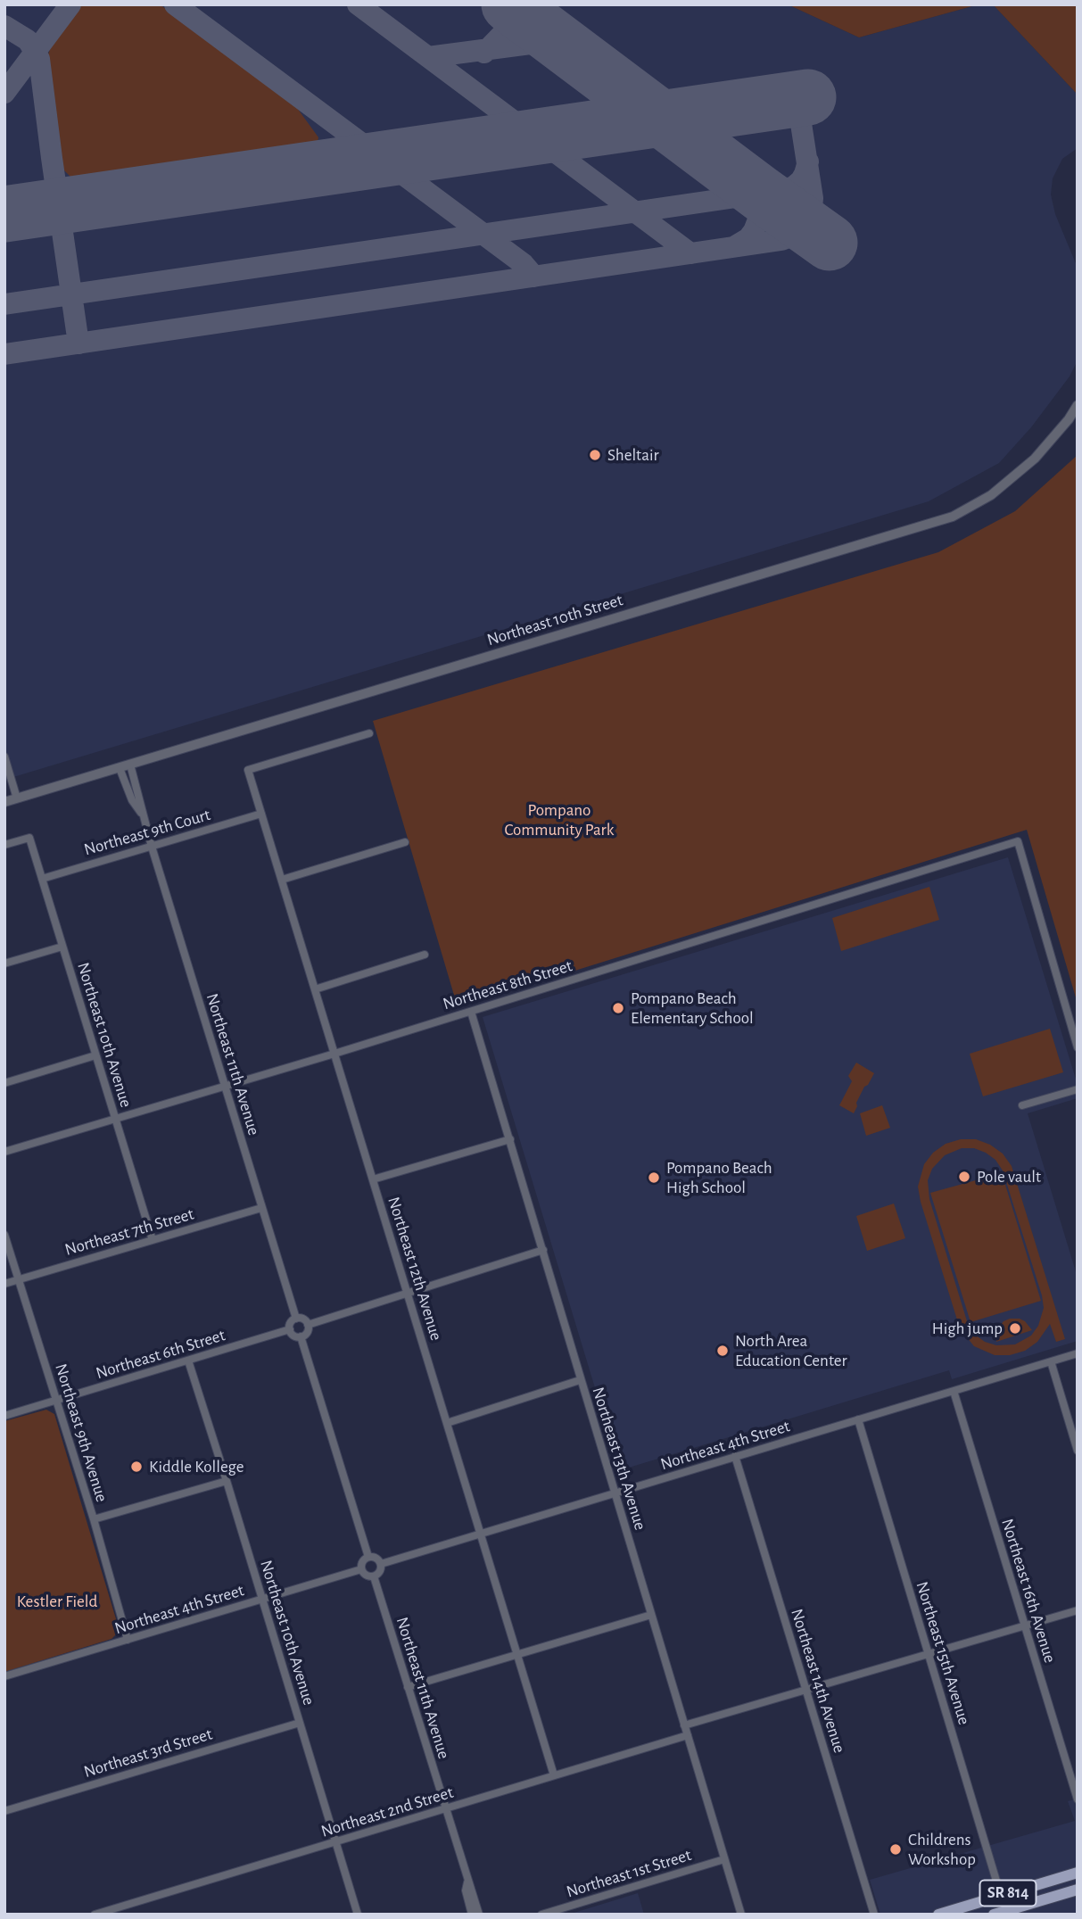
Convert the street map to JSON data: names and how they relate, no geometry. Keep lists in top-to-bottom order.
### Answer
{
  "streets": {
    "main road": ["SR 814"],
    "street": [
      "Northeast 10th Street",
      "Northeast 9th Court",
      "Northeast 8th Street",
      "Northeast 10th Avenue",
      "Northeast 11th Avenue",
      "Northeast 7th Street",
      "Northeast 12th Avenue",
      "Northeast 6th Street",
      "Northeast 9th Avenue",
      "Northeast 4th Street",
      "Northeast 13th Avenue",
      "Northeast 16th Avenue",
      "Northeast 15th Avenue",
      "Northeast 14th Avenue",
      "Northeast 3rd Street",
      "Northeast 2nd Street",
      "Northeast 1st Street"
    ]
  },
  "crossings": [
    ["Northeast 10th Street", "Northeast 11th Avenue"],
    ["Northeast 9th Court", "Northeast 10th Avenue"],
    ["Northeast 9th Court", "Northeast 11th Avenue"],
    ["Northeast 9th Court", "Northeast 12th Avenue"],
    ["Northeast 8th Street", "Northeast 10th Avenue"],
    ["Northeast 8th Street", "Northeast 11th Avenue"],
    ["Northeast 8th Street", "Northeast 12th Avenue"],
    ["Northeast 8th Street", "Northeast 13th Avenue"],
    ["Northeast 10th Avenue", "Northeast 7th Street"],
    ["Northeast 10th Avenue", "Northeast 6th Street"],
    ["Northeast 10th Avenue", "Northeast 4th Street"],
    ["Northeast 10th Avenue", "Northeast 3rd Street"],
    ["Northeast 10th Avenue", "Northeast 2nd Street"],
    ["Northeast 11th Avenue", "Northeast 7th Street"],
    ["Northeast 11th Avenue", "Northeast 6th Street"],
    ["Northeast 11th Avenue", "Northeast 4th Street"],
    ["Northeast 11th Avenue", "Northeast 2nd Street"],
    ["Northeast 7th Street", "Northeast 9th Avenue"],
    ["Northeast 12th Avenue", "Northeast 4th Street"],
    ["Northeast 12th Avenue", "Northeast 2nd Street"],
    ["Northeast 6th Street", "Northeast 9th Avenue"],
    ["Northeast 9th Avenue", "Northeast 4th Street"],
    ["Northeast 4th Street", "Northeast 13th Avenue"],
    ["Northeast 4th Street", "Northeast 16th Avenue"],
    ["Northeast 4th Street", "Northeast 15th Avenue"],
    ["Northeast 4th Street", "Northeast 14th Avenue"],
    ["Northeast 13th Avenue", "Northeast 2nd Street"],
    ["Northeast 13th Avenue", "Northeast 1st Street"],
    ["Northeast 15th Avenue", "SR 814"]
  ],
  "parks": ["Pompano Community Park", "Kestler Field"],
  "places": [
    "Sheltair",
    "Pompano Beach Elementary School",
    "Pole vault",
    "Pompano Beach High School",
    "High jump",
    "North Area Education Center",
    "Kiddle Kollege",
    "Childrens Workshop"
  ]
}
